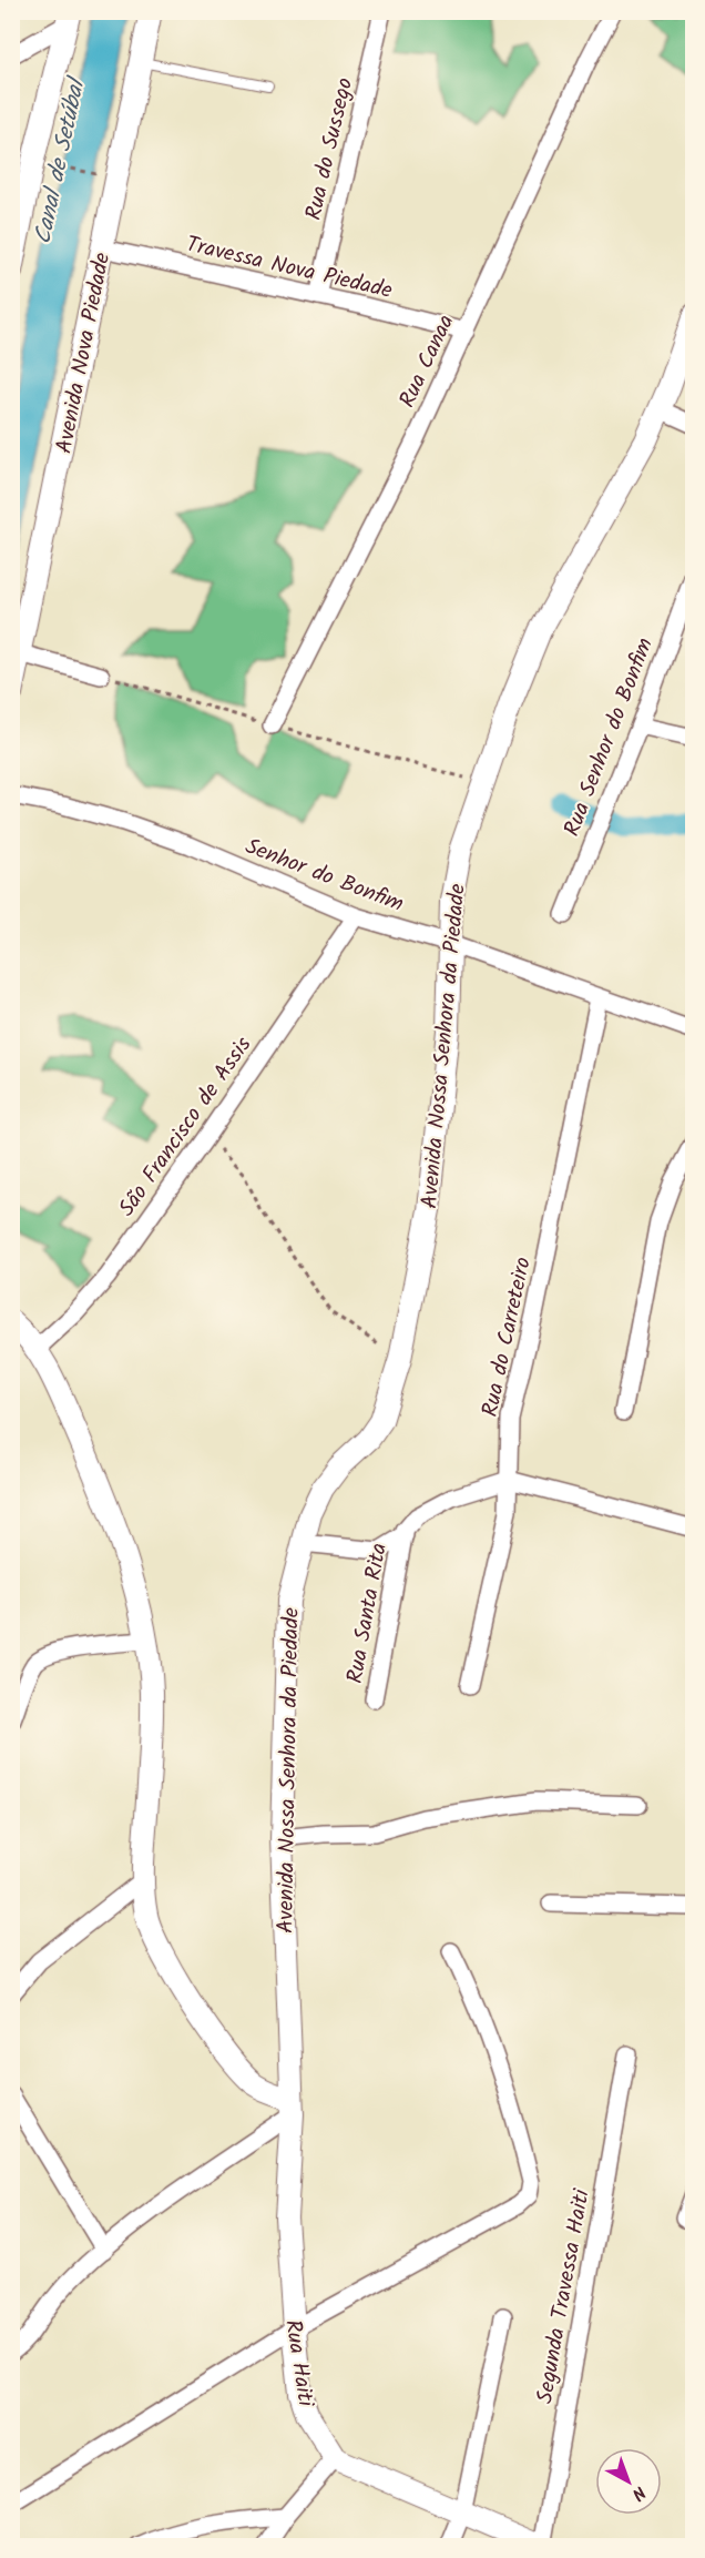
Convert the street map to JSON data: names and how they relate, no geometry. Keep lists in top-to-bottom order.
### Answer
{
  "streets": {
    "street": [
      "Rua do Sussego",
      "Travessa Nova Piedade",
      "Avenida Nova Piedade",
      "Rua Canaa",
      "Rua Senhor do Bonfim",
      "Senhor do Bonfim",
      "Avenida Nossa Senhora da Piedade",
      "São Francisco de Assis",
      "Rua do Carreteiro",
      "Rua Santa Rita",
      "Segunda Travessa Haiti",
      "Rua Haiti"
    ]
  },
  "crossings": [
    ["Rua do Sussego", "Travessa Nova Piedade"],
    ["Travessa Nova Piedade", "Avenida Nova Piedade"],
    ["Travessa Nova Piedade", "Rua Canaa"],
    ["Senhor do Bonfim", "Avenida Nossa Senhora da Piedade"],
    ["Senhor do Bonfim", "São Francisco de Assis"],
    ["Senhor do Bonfim", "Rua do Carreteiro"],
    ["Avenida Nossa Senhora da Piedade", "Rua Haiti"]
  ],
  "water": ["Canal de Setúbal"],
  "north": "bottom right"
}
